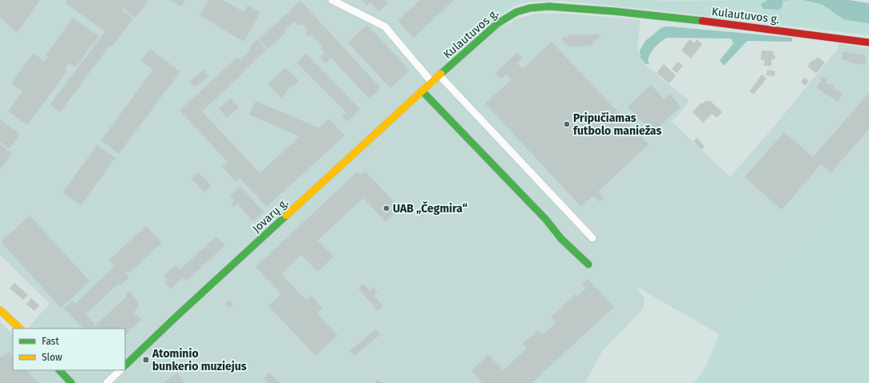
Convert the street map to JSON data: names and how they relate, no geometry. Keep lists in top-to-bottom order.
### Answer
{
  "streets": {
    "street": ["Kulautuvos g.", "Jovarų g."]
  },
  "crossings": [
    ["Kulautuvos g.", "Jovarų g."]
  ],
  "places": {
    "other": ["Pripučiamas futbolo maniežas", "UAB „Čegmira“"],
    "transit": ["Atominio bunkerio muziejus"]
  },
  "legend": ["Fast", "Slow"]
}
